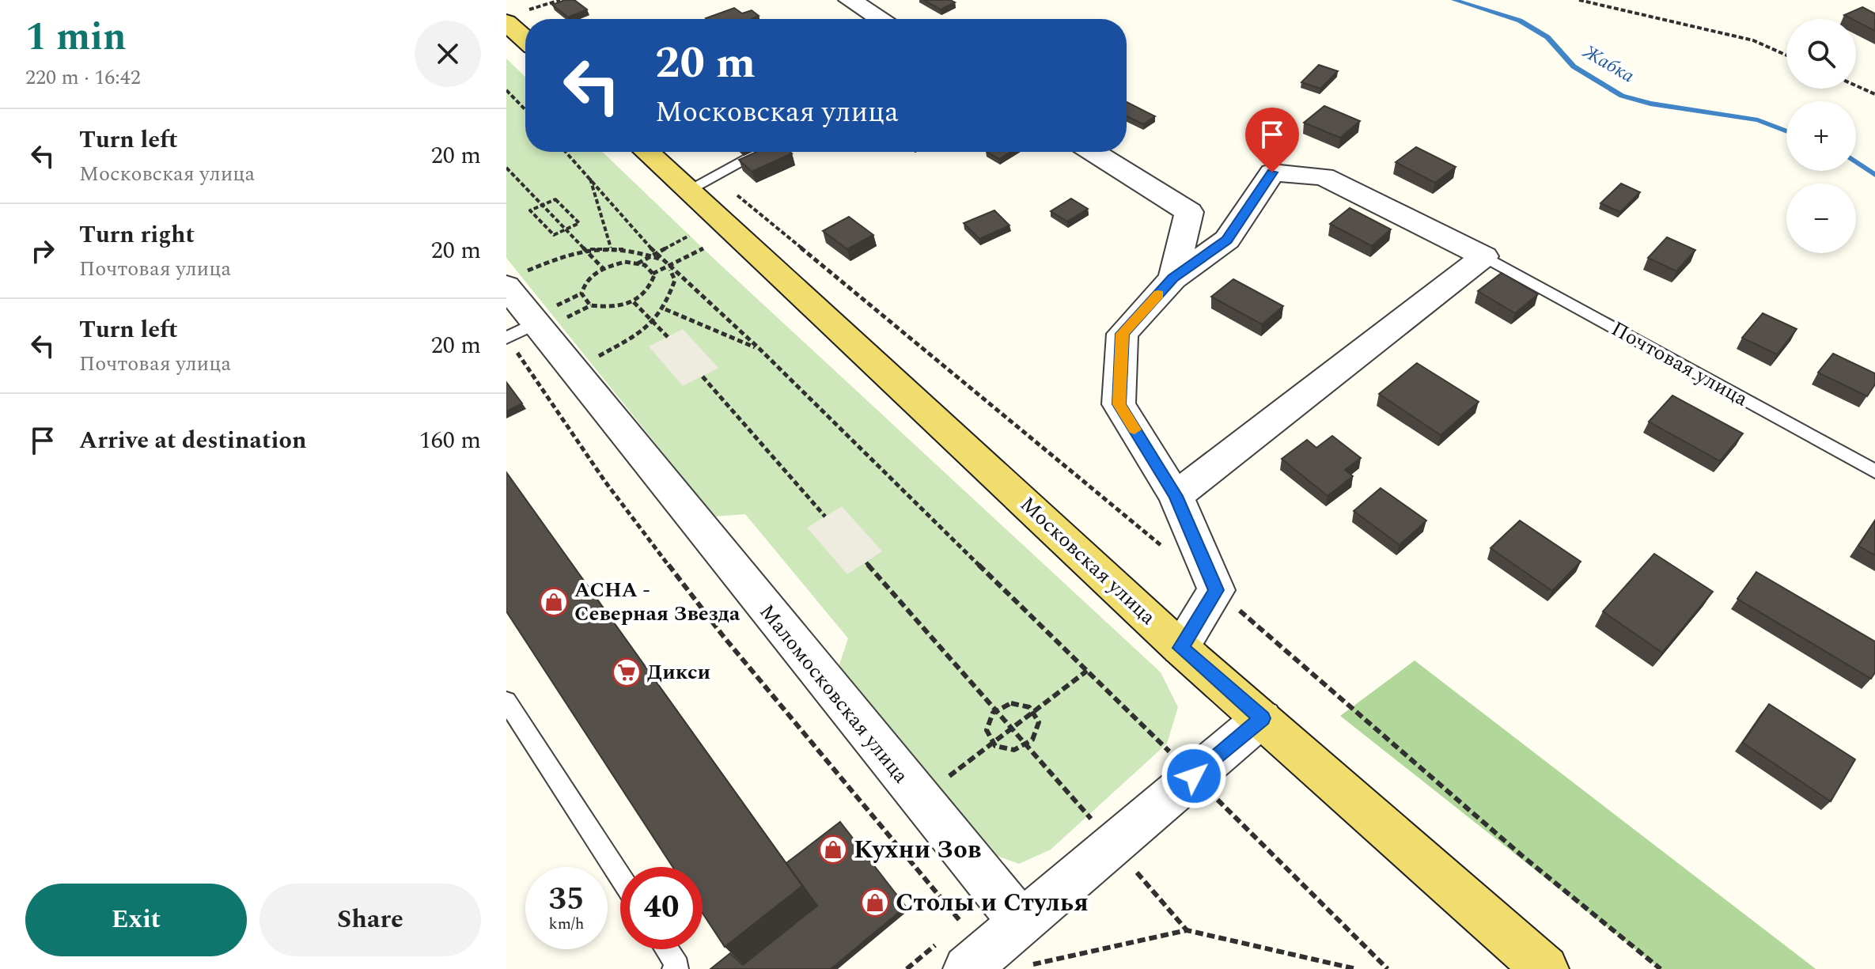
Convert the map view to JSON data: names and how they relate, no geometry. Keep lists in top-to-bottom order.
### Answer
{
  "streets": {
    "main road": ["Московская улица"],
    "street": ["Почтовая улица", "Маломосковская улица"]
  },
  "water": ["Жабка"],
  "places": {
    "shop": ["АСНА - Северная Звезда", "Кухни Зов", "Столы и Стулья"],
    "supermarket": ["Дикси"]
  },
  "page": {
    "heading": ["1 min", "220 m · 16:42"],
    "map_buttons": ["+", "−"],
    "turn": ["20 m", "Московская улица"],
    "list": [
      {
        "name": "Turn left",
        "note": "Московская улица",
        "value": "20 m"
      },
      {
        "name": "Turn right",
        "note": "Почтовая улица",
        "value": "20 m"
      },
      {
        "name": "Turn left",
        "note": "Почтовая улица",
        "value": "20 m"
      },
      {
        "name": "Arrive at destination",
        "value": "160 m"
      }
    ],
    "speed": "35 km/h",
    "limit": "40",
    "buttons": ["Exit", "Share"]
  }
}
